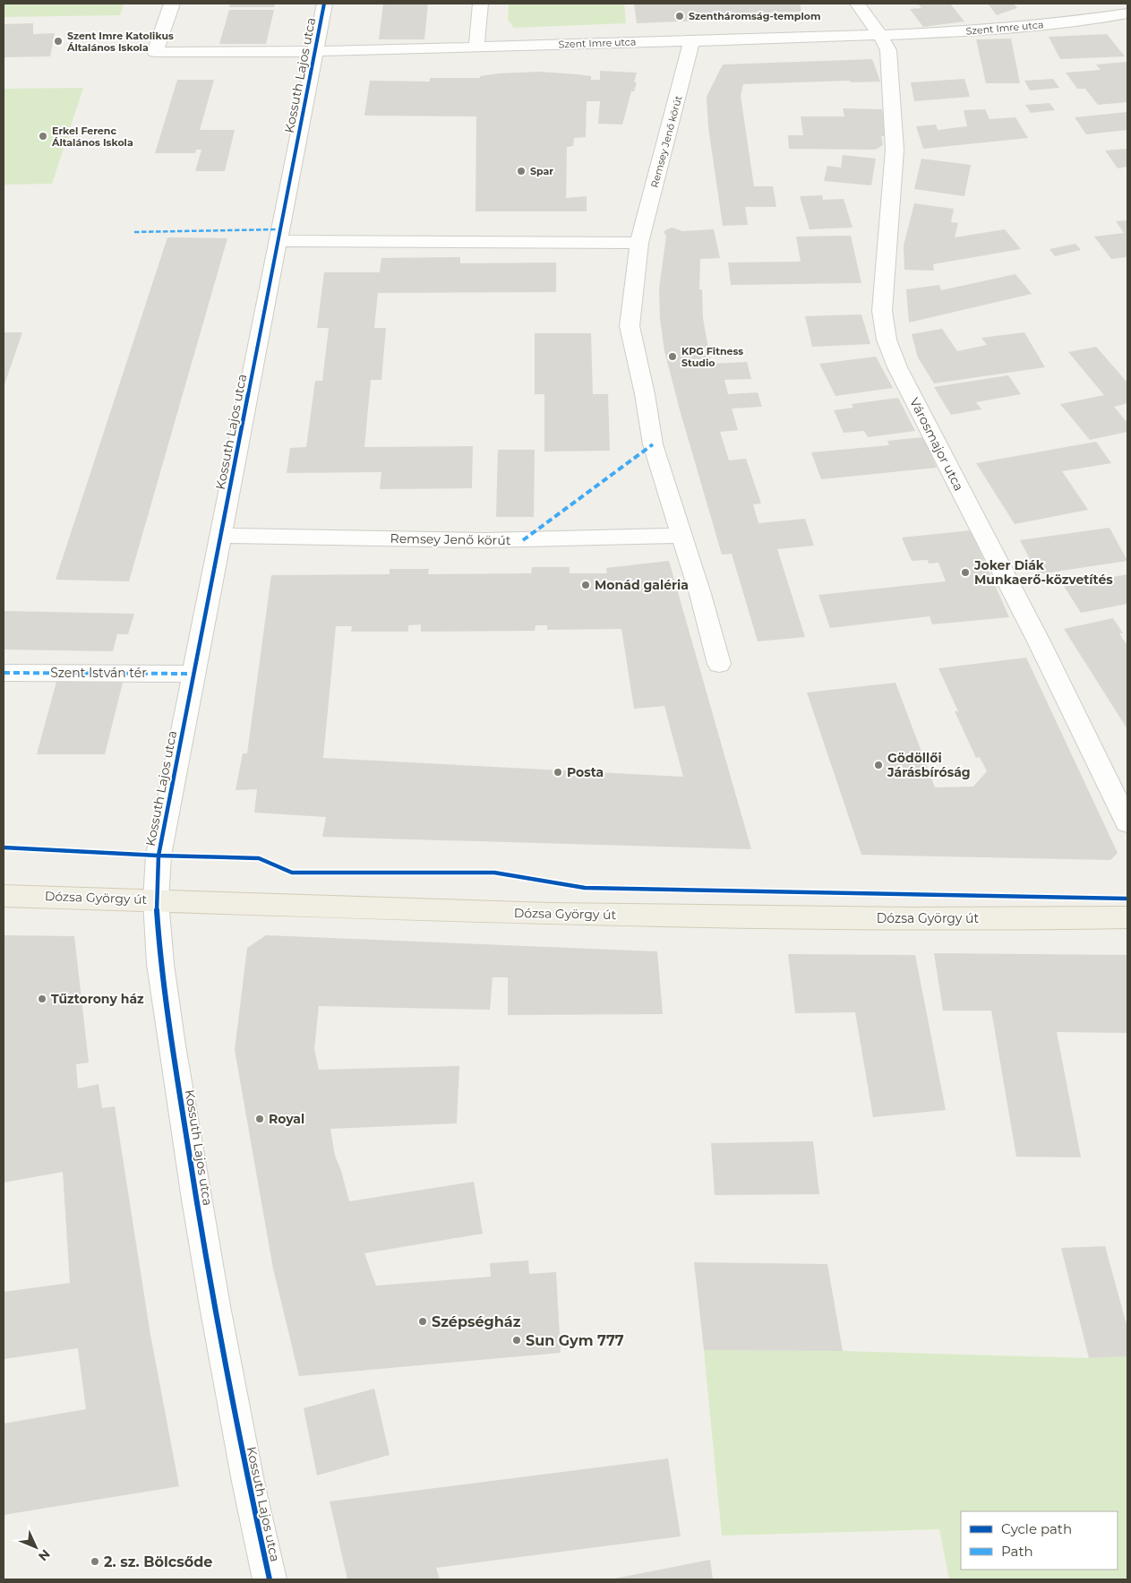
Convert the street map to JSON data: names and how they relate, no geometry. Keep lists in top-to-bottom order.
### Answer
{
  "streets": {
    "main road": ["Dózsa György út"],
    "street": [
      "Szent Imre utca",
      "Kossuth Lajos utca",
      "Remsey Jenő körút",
      "Városmajor utca",
      "Szent István tér"
    ]
  },
  "crossings": [
    ["Szent Imre utca", "Kossuth Lajos utca"],
    ["Szent Imre utca", "Remsey Jenő körút"],
    ["Szent Imre utca", "Városmajor utca"],
    ["Kossuth Lajos utca", "Remsey Jenő körút"],
    ["Kossuth Lajos utca", "Szent István tér"],
    ["Kossuth Lajos utca", "Dózsa György út"]
  ],
  "places": [
    "Szentháromság-templom",
    "Szent Imre Katolikus Általános Iskola",
    "Erkel Ferenc Általános Iskola",
    "Spar",
    "KPG Fitness Studio",
    "Joker Diák Munkaerő-közvetítés",
    "Monád galéria",
    "Gödöllői Járásbíróság",
    "Posta",
    "Tűztorony ház",
    "Royal",
    "Szépségház",
    "Sun Gym 777",
    "2. sz. Bölcsőde"
  ],
  "legend": ["Cycle path", "Path"],
  "north": "bottom right"
}
